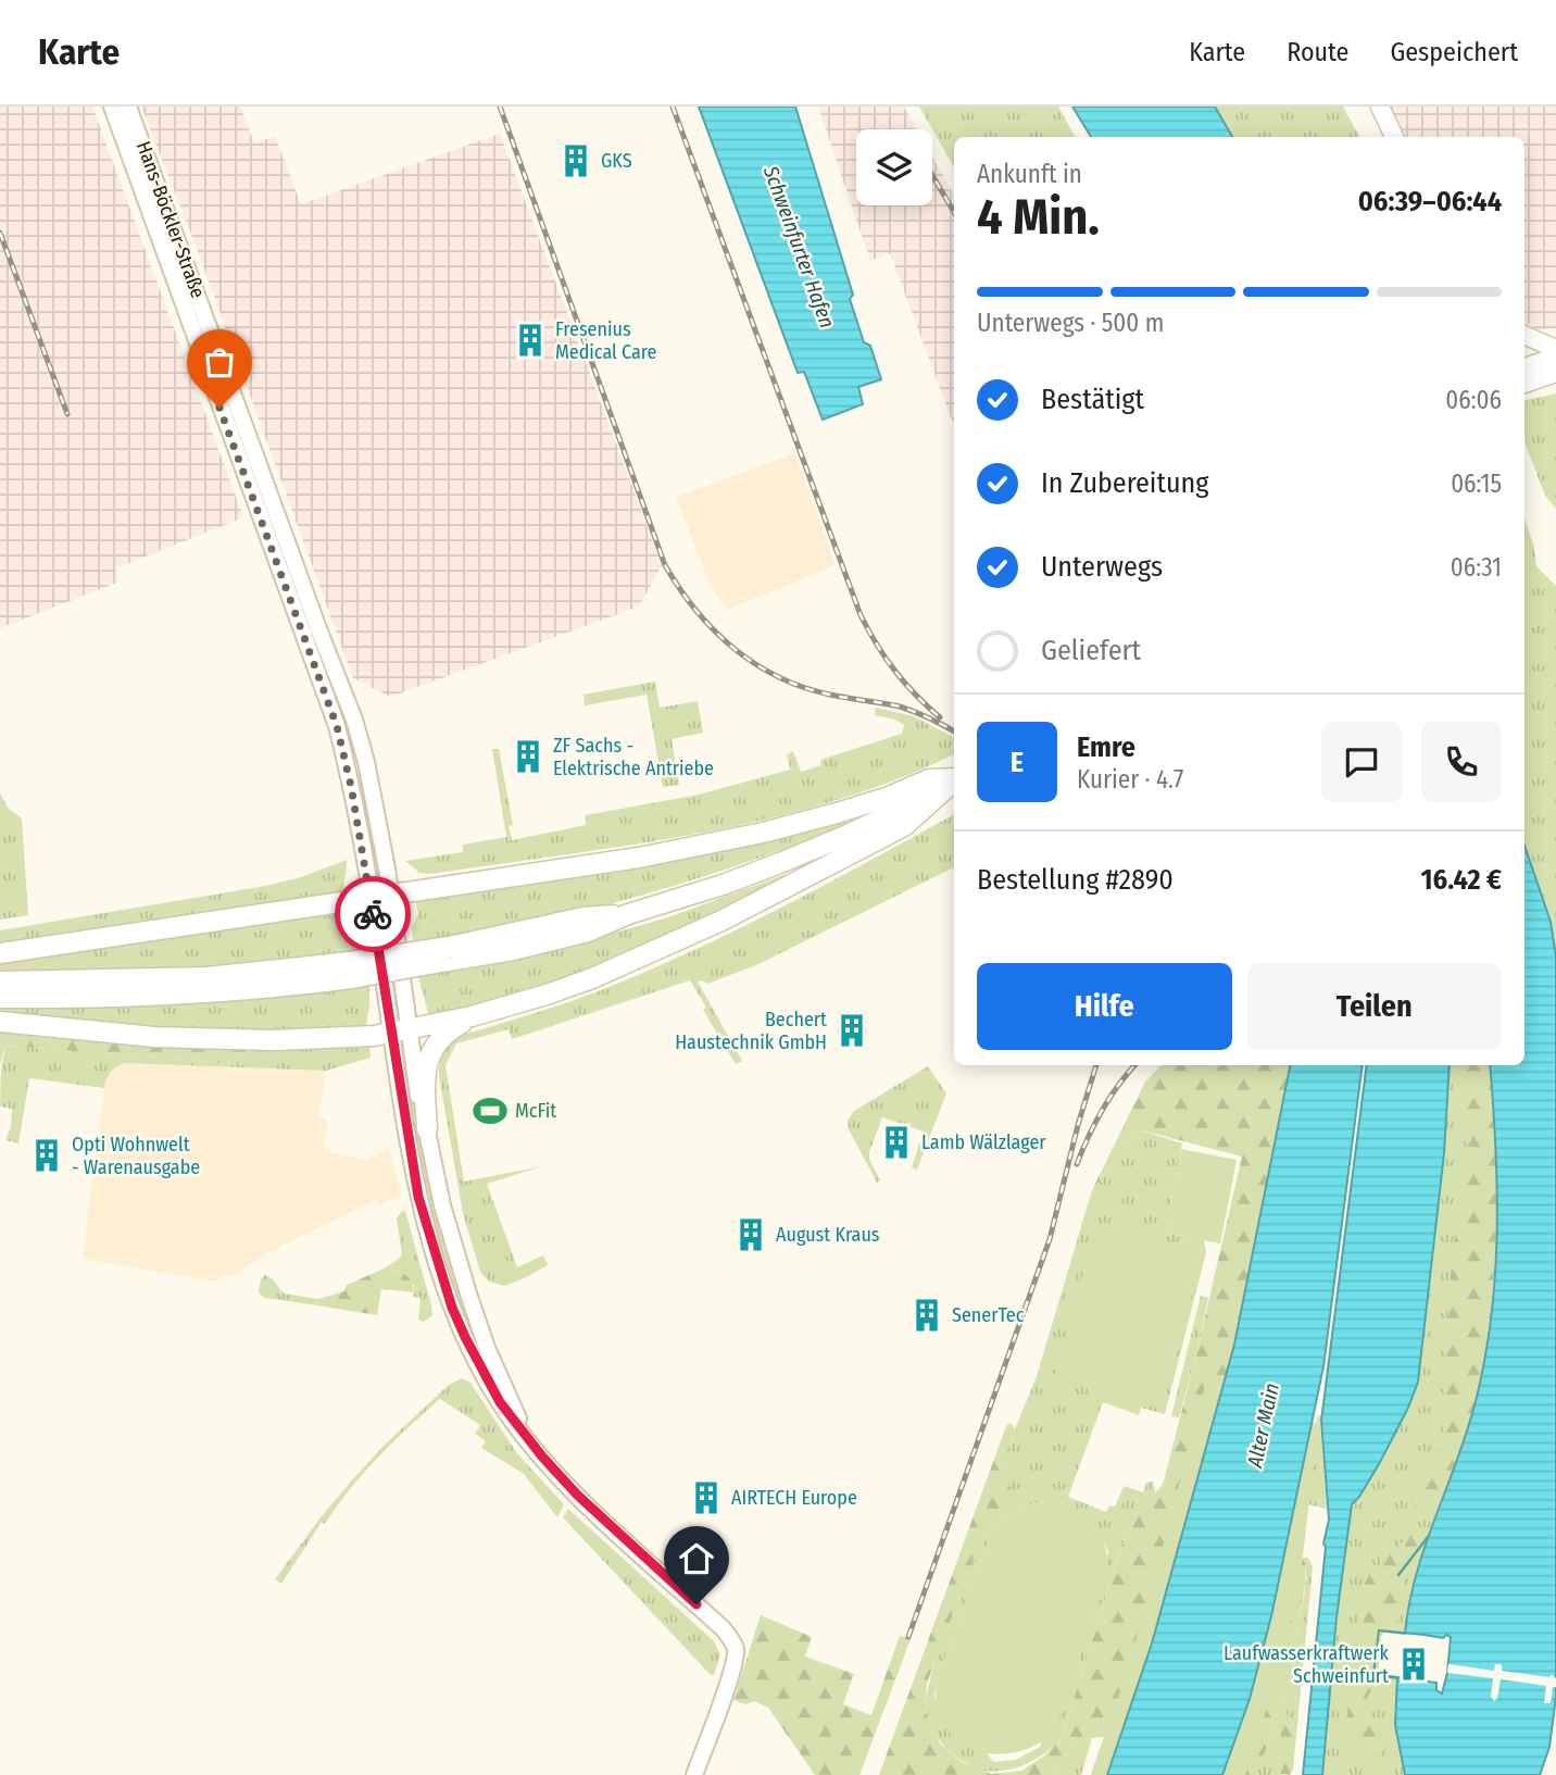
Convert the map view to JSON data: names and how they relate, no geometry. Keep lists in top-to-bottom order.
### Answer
{
  "streets": {
    "street": ["Hans-Böckler-Straße"]
  },
  "water": ["Schweinfurter Hafen", "Alter Main"],
  "places": {
    "building": [
      "GKS",
      "Fresenius Medical Care",
      "ZF Sachs - Elektrische Antriebe",
      "Bechert Haustechnik GmbH",
      "Lamb Wälzlager",
      "Opti Wohnwelt - Warenausgabe",
      "August Kraus",
      "SenerTec",
      "AIRTECH Europe",
      "Laufwasserkraftwerk Schweinfurt"
    ],
    "sports": ["McFit"]
  },
  "page": {
    "header": "Karte",
    "nav": ["Karte", "Route", "Gespeichert"],
    "heading": ["4 Min.", "Ankunft in", "06:39–06:44"],
    "panel": [
      "Emre",
      "Kurier · 4.7",
      "Bestellung #2890",
      "16.42 €"
    ],
    "bar": "Unterwegs · 500 m",
    "list": [
      ["Bestätigt", "06:06"],
      ["In Zubereitung", "06:15"],
      ["Unterwegs", "06:31"],
      "Geliefert"
    ],
    "round": "E",
    "buttons": ["Hilfe", "Teilen"]
  }
}
